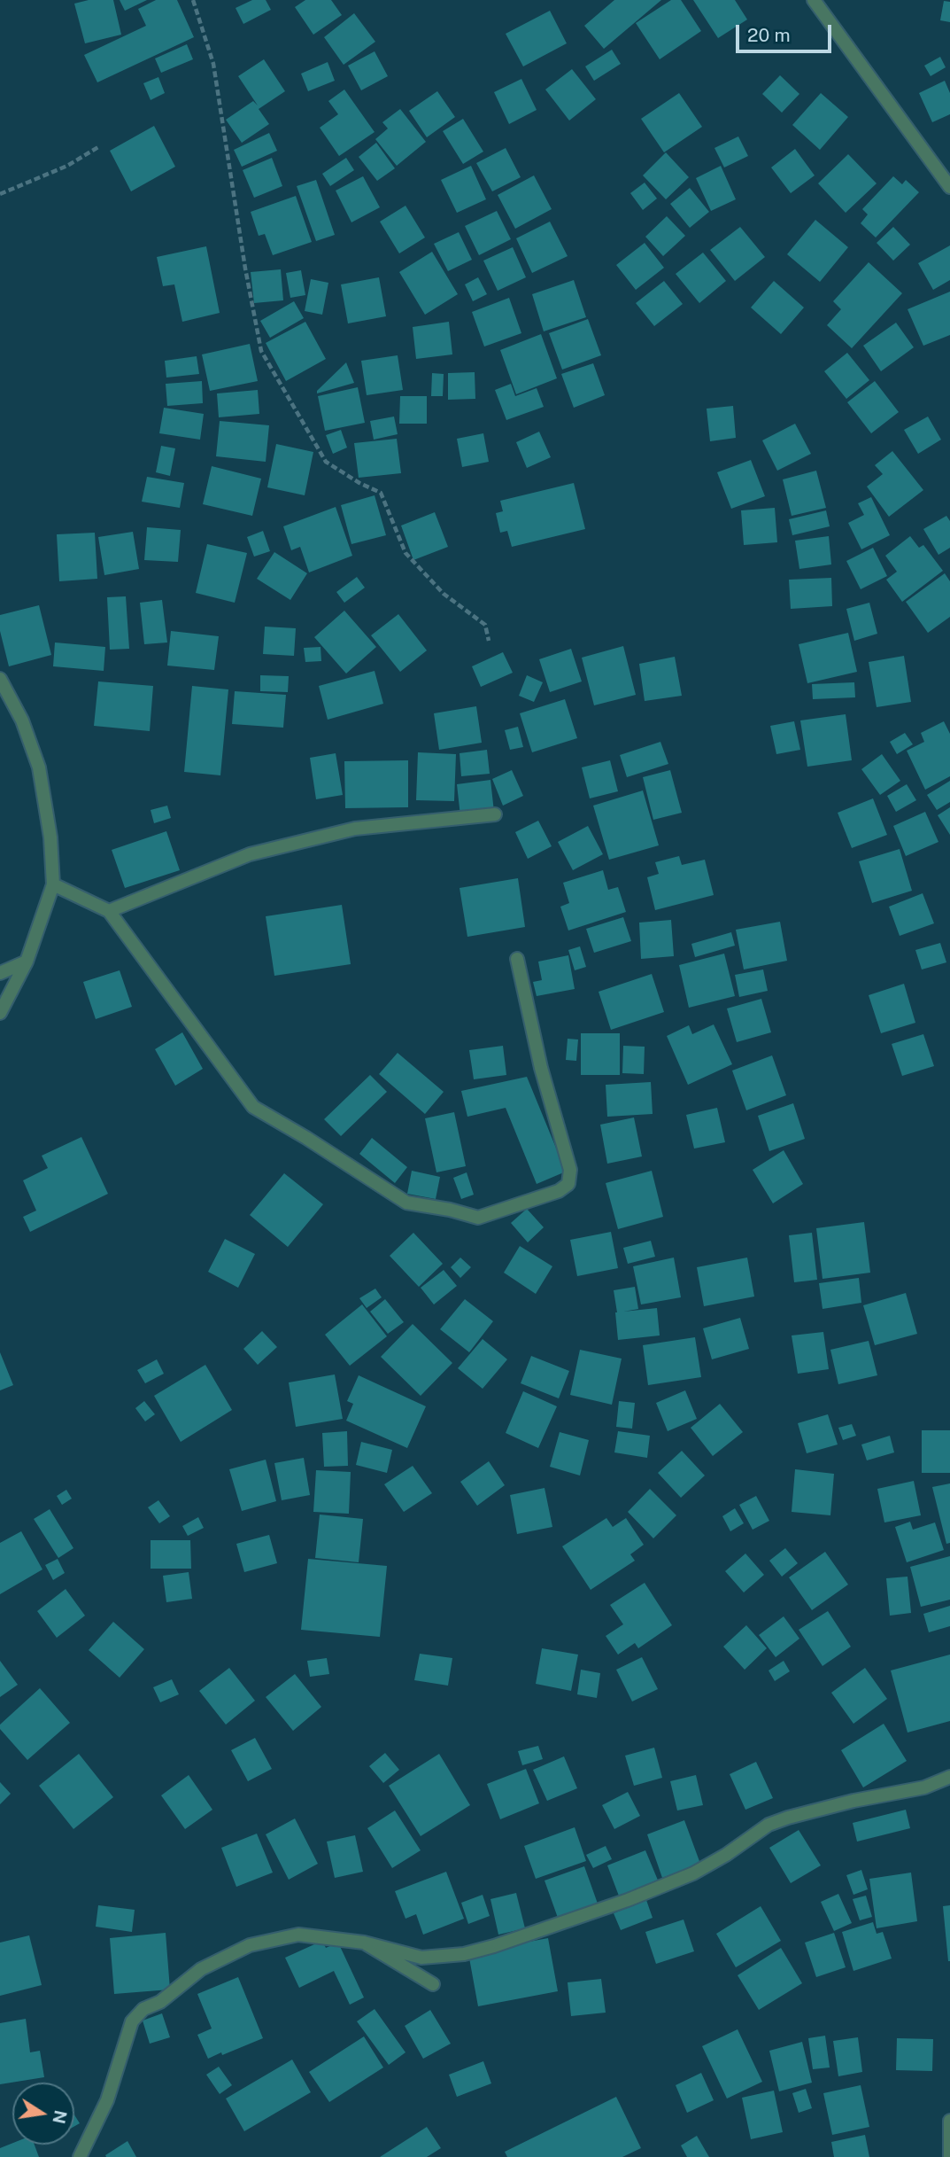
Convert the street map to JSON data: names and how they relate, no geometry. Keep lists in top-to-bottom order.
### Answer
{
  "scale_bar": "20 m",
  "north": "right"
}
